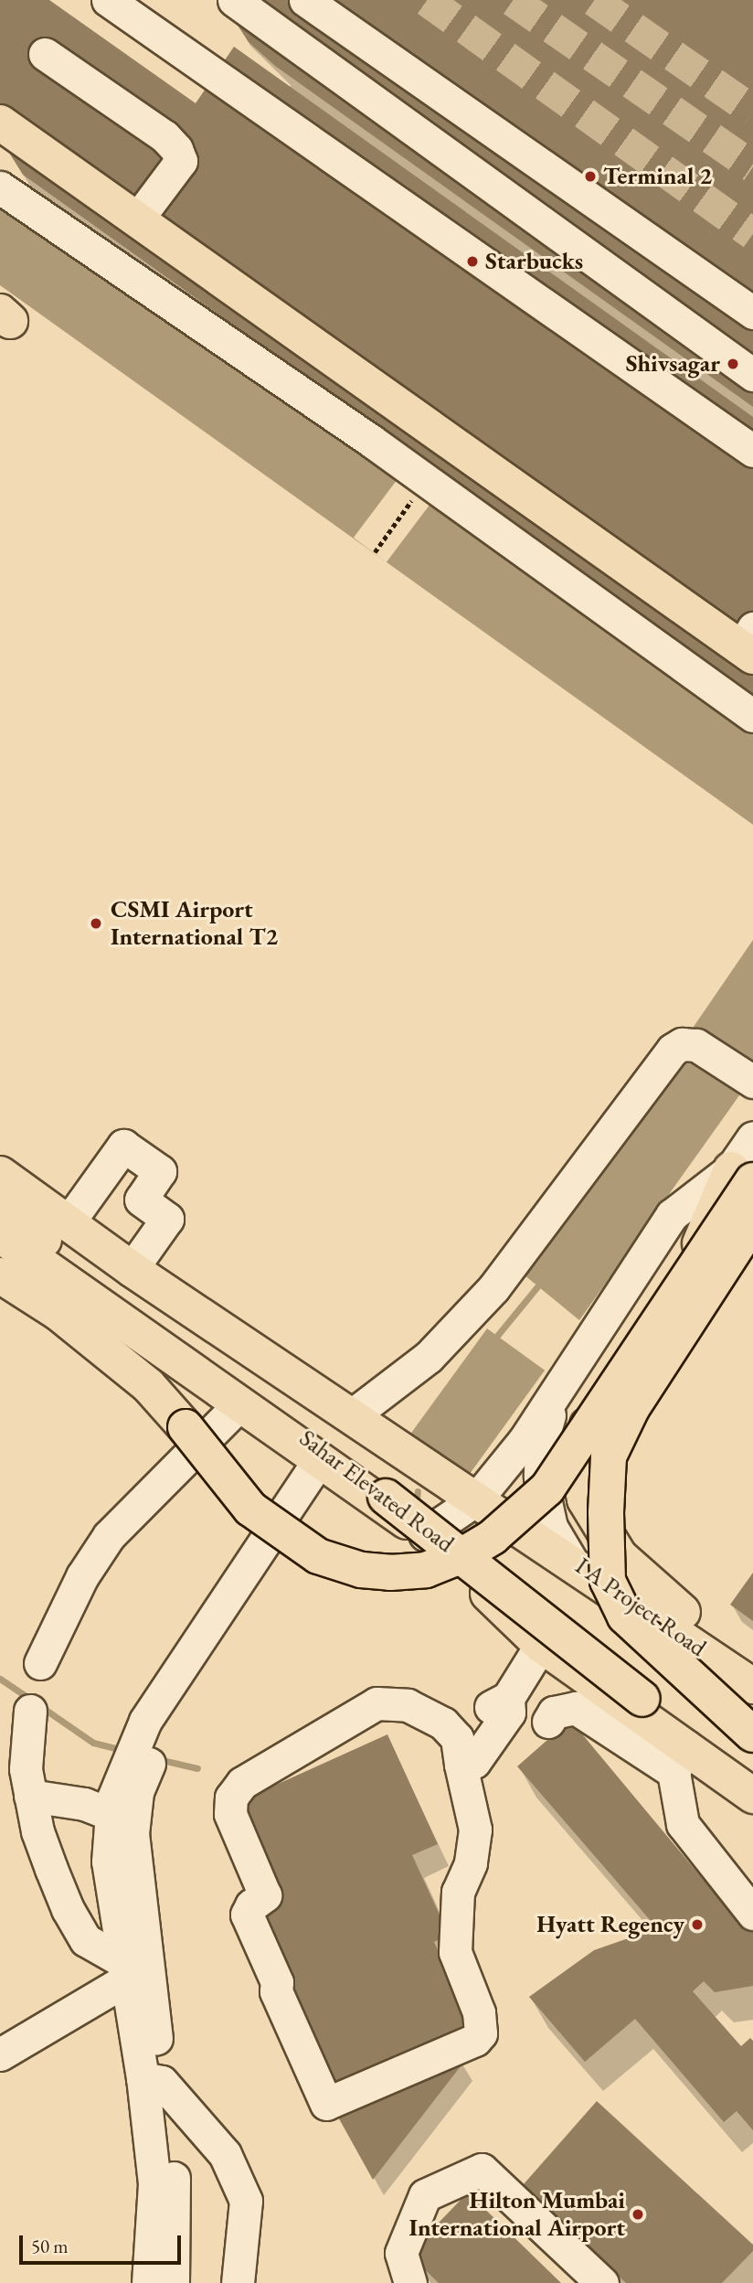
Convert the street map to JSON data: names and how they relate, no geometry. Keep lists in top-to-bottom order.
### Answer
{
  "streets": {
    "main road": ["Sahar Elevated Road", "I A Project Road"]
  },
  "places": [
    "Terminal 2",
    "Starbucks",
    "Shivsagar",
    "CSMI Airport International T2",
    "Hyatt Regency",
    "Hilton Mumbai International Airport"
  ],
  "scale_bar": "50 m"
}
